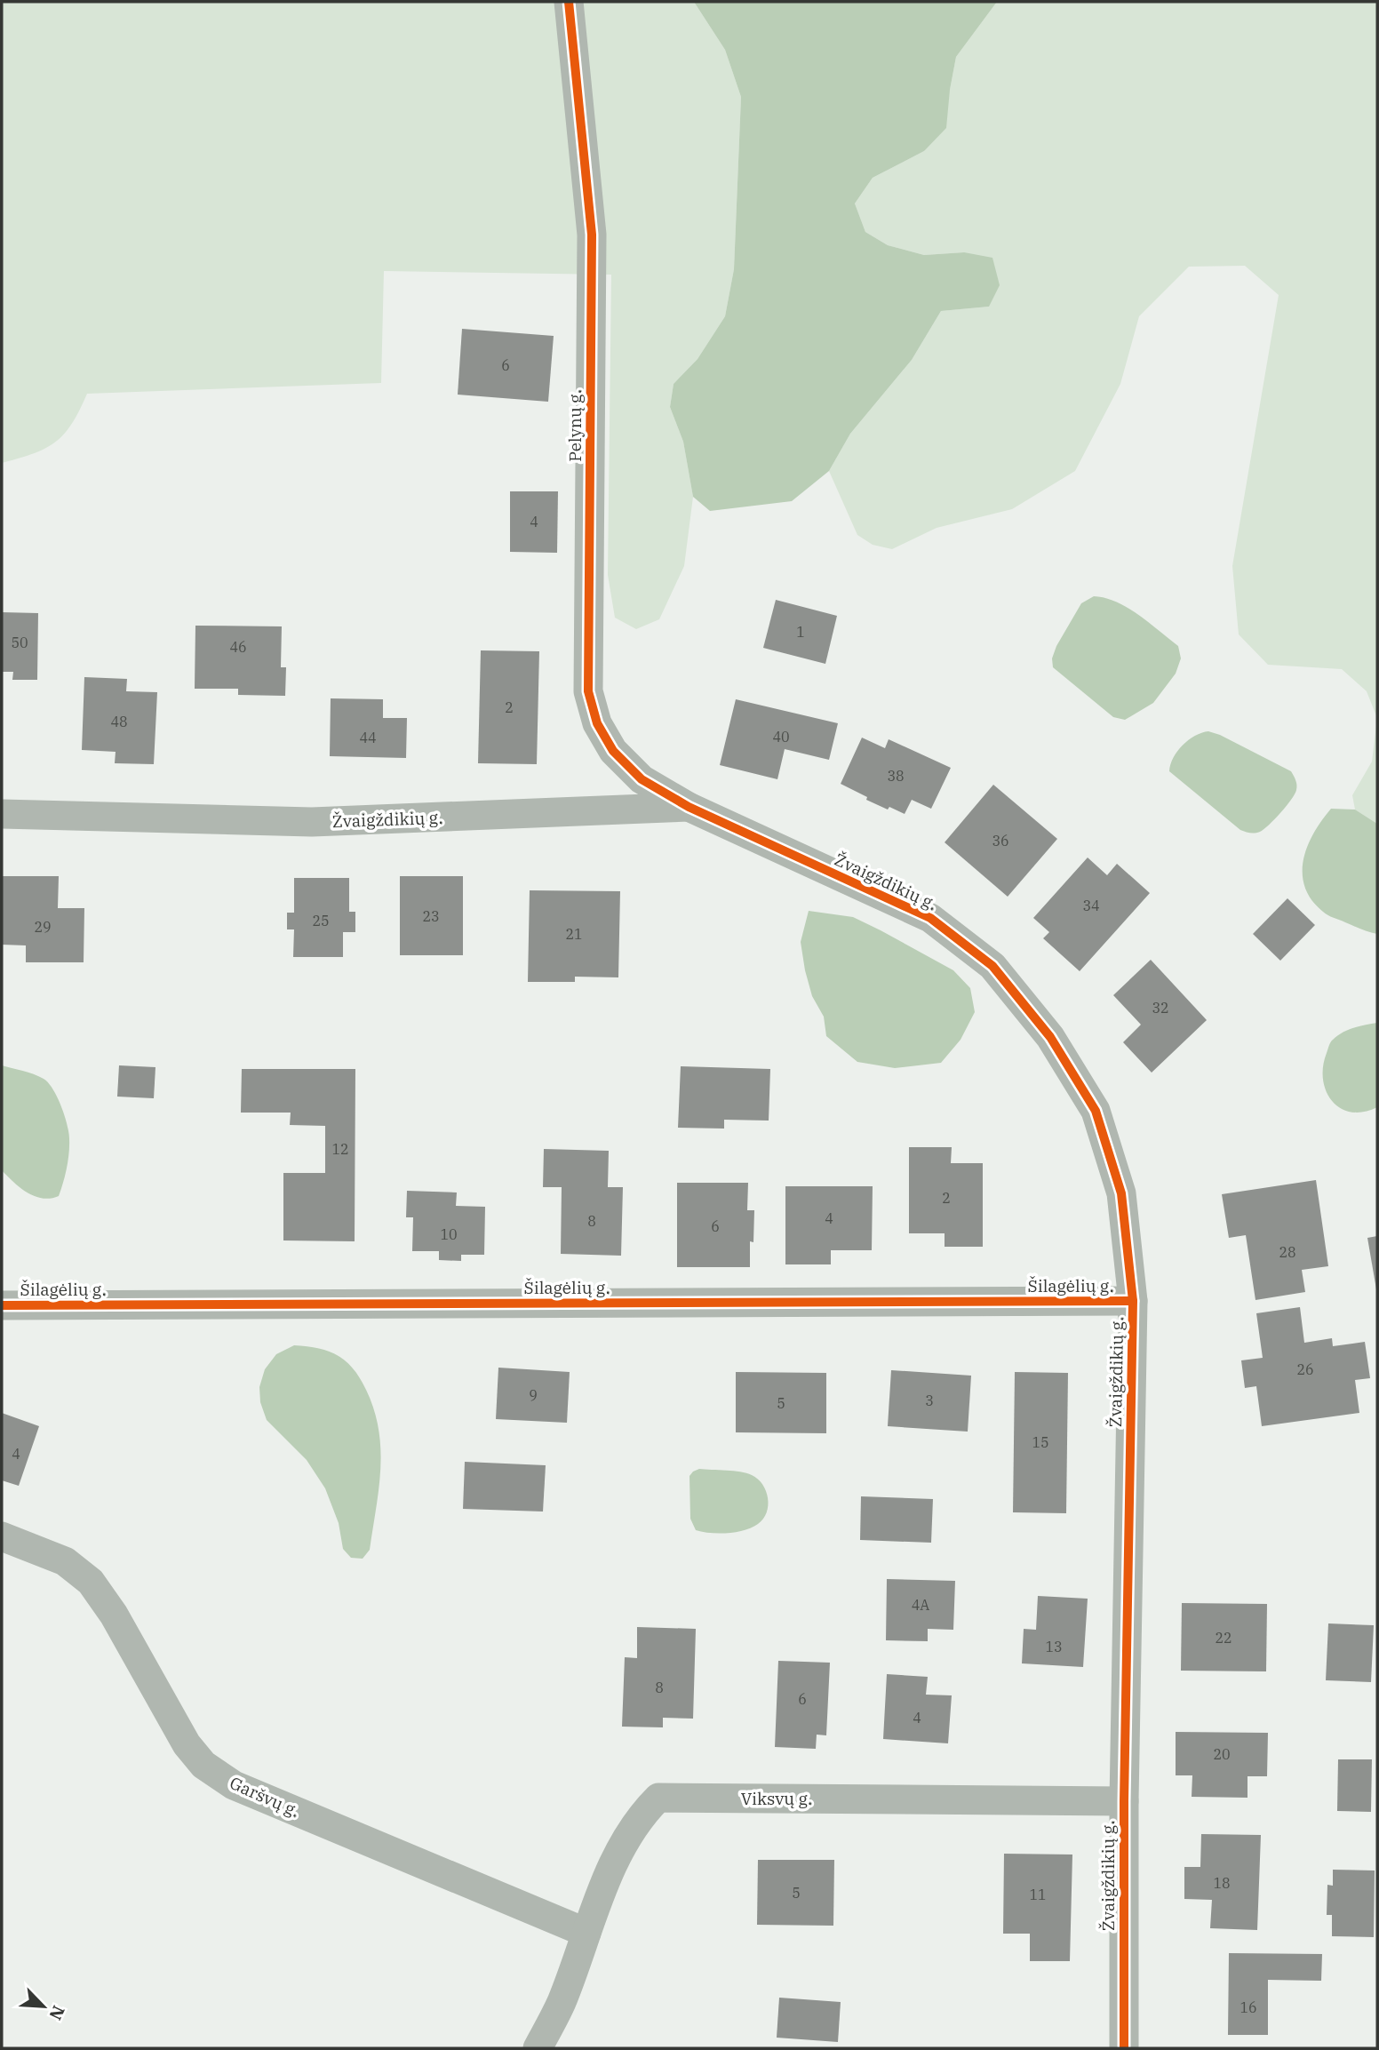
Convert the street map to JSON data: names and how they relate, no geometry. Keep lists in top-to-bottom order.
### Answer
{
  "streets": {
    "street": [
      "Pelynų g.",
      "Žvaigždikių g.",
      "Šilagėlių g.",
      "Garšvų g.",
      "Viksvų g."
    ]
  },
  "crossings": [
    ["Pelynų g.", "Žvaigždikių g."],
    ["Žvaigždikių g.", "Šilagėlių g."],
    ["Žvaigždikių g.", "Viksvų g."],
    ["Garšvų g.", "Viksvų g."]
  ],
  "house_numbers": [
    "6",
    "4",
    "1",
    "50",
    "46",
    "2",
    "48",
    "40",
    "44",
    "38",
    "36",
    "34",
    "23",
    "25",
    "29",
    "21",
    "32",
    "12",
    "2",
    "4",
    "8",
    "6",
    "10",
    "28",
    "26",
    "9",
    "3",
    "5",
    "15",
    "4",
    "4A",
    "22",
    "13",
    "8",
    "6",
    "4",
    "20",
    "18",
    "5",
    "11",
    "16"
  ],
  "north": "bottom right"
}
